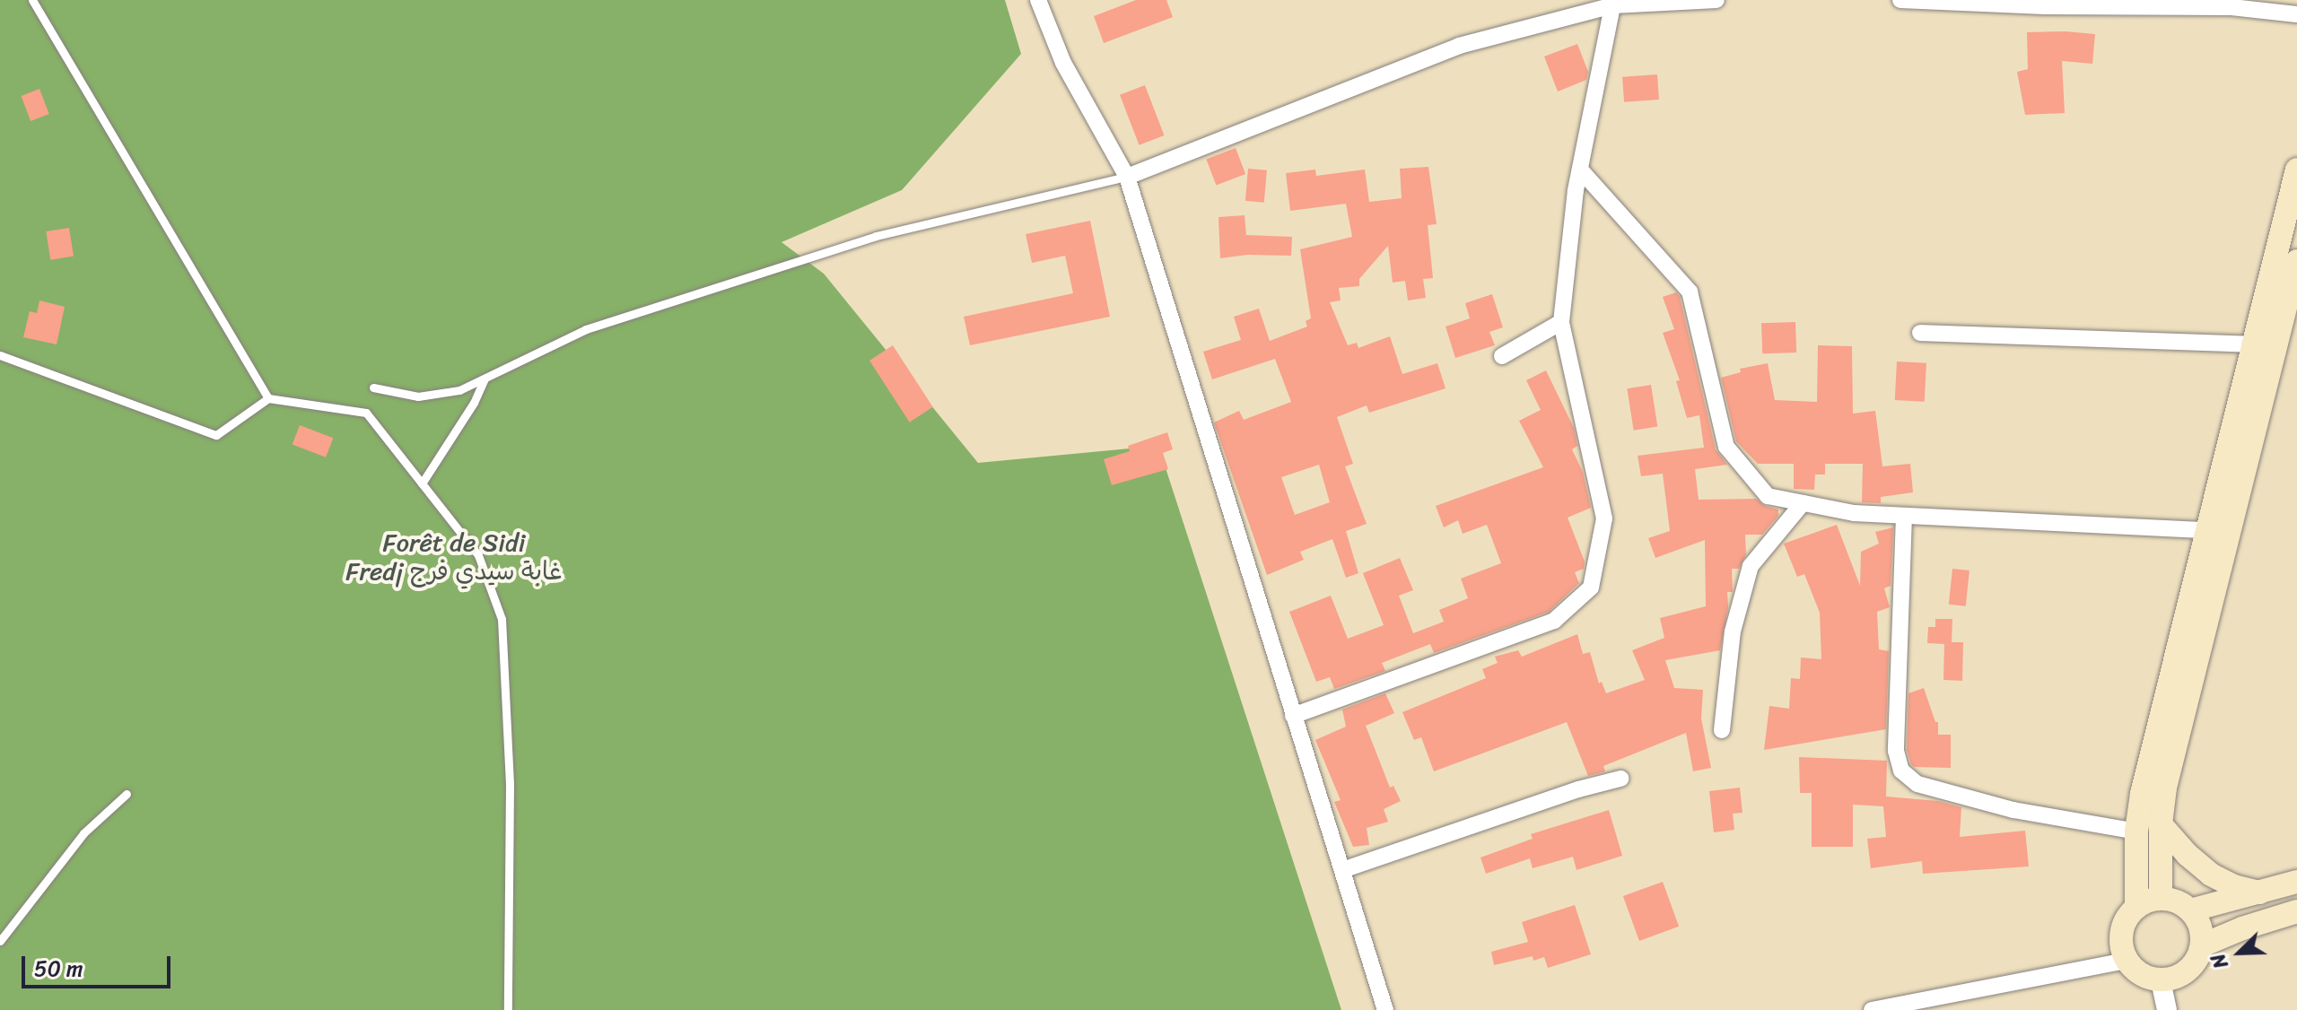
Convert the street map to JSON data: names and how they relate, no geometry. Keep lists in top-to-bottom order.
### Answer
{
  "parks": ["Forêt de Sidi Fredj غابة سيدي فرج"],
  "scale_bar": "50 m",
  "north": "bottom left"
}
